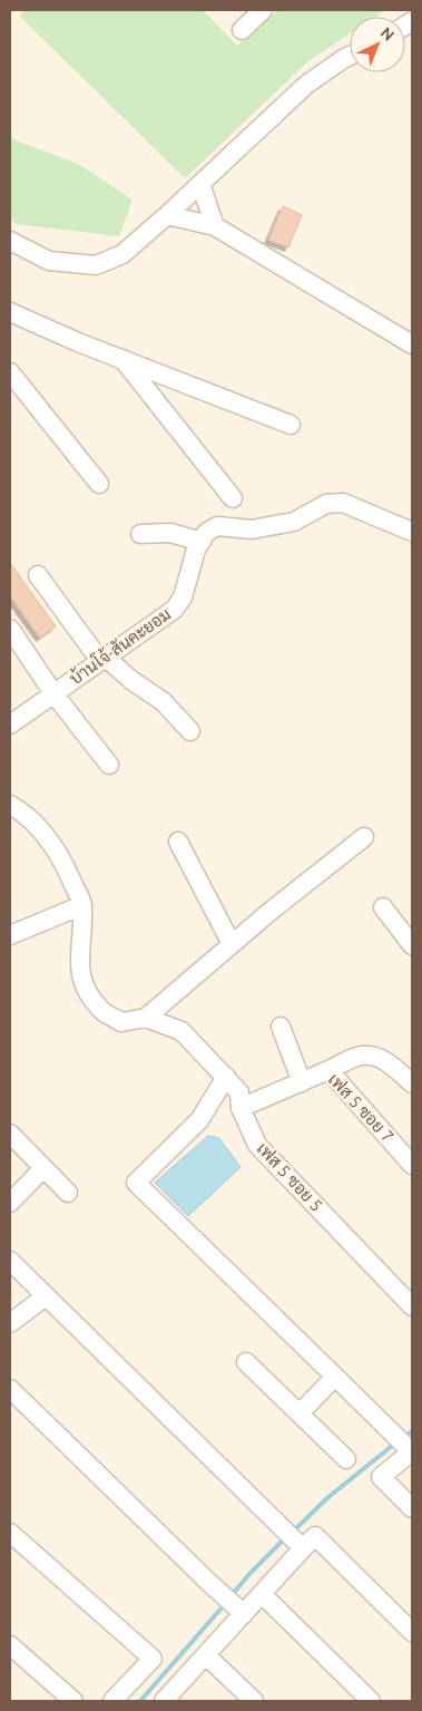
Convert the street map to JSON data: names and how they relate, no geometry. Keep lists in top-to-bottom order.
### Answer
{
  "streets": {
    "street": ["บ้านโจ้-สันคะยอม", "เฟส 5 ซอย 7", "เฟส 5 ซอย 5"]
  },
  "crossings": [
    ["เฟส 5 ซอย 7", "เฟส 5 ซอย 5"]
  ],
  "north": "top right"
}
